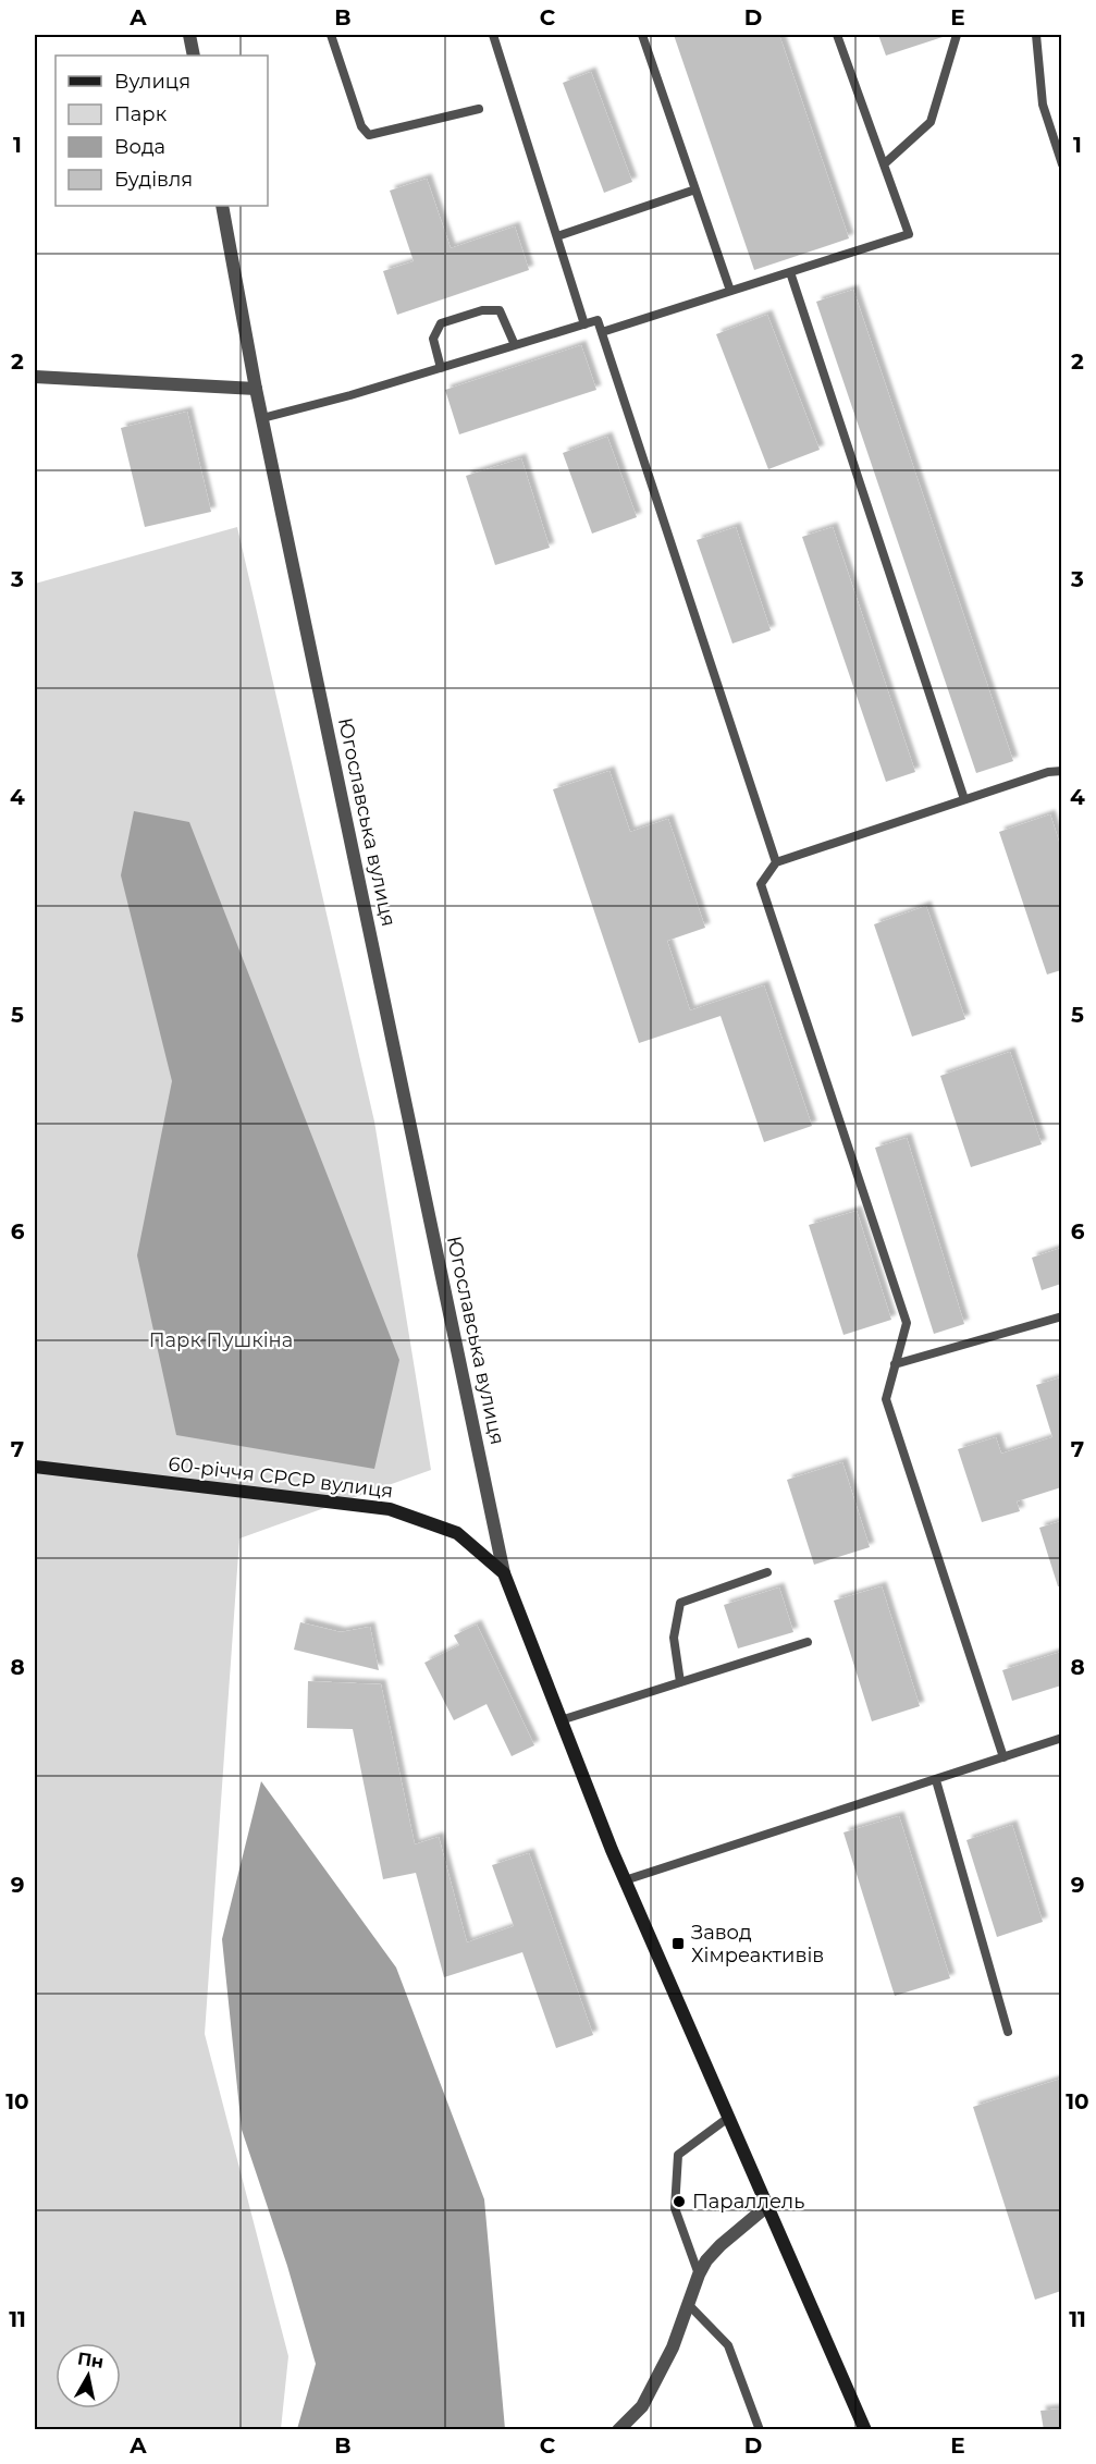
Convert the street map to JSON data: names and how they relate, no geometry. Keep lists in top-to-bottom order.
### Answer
{
  "streets": {
    "main road": ["Югославська вулиця", "60-річчя СРСР вулиця"]
  },
  "crossings": [
    ["Югославська вулиця", "60-річчя СРСР вулиця"]
  ],
  "parks": ["Парк Пушкіна"],
  "places": {
    "transit": ["Завод Хімреактивів"],
    "other": ["Параллель"]
  },
  "legend": [
    "Вулиця",
    "Парк",
    "Вода",
    "Будівля"
  ],
  "north": "top",
  "grid": {
    "columns": [
      "A",
      "B",
      "C",
      "D",
      "E"
    ],
    "rows": [
      "1",
      "2",
      "3",
      "4",
      "5",
      "6",
      "7",
      "8",
      "9",
      "10",
      "11"
    ]
  }
}
